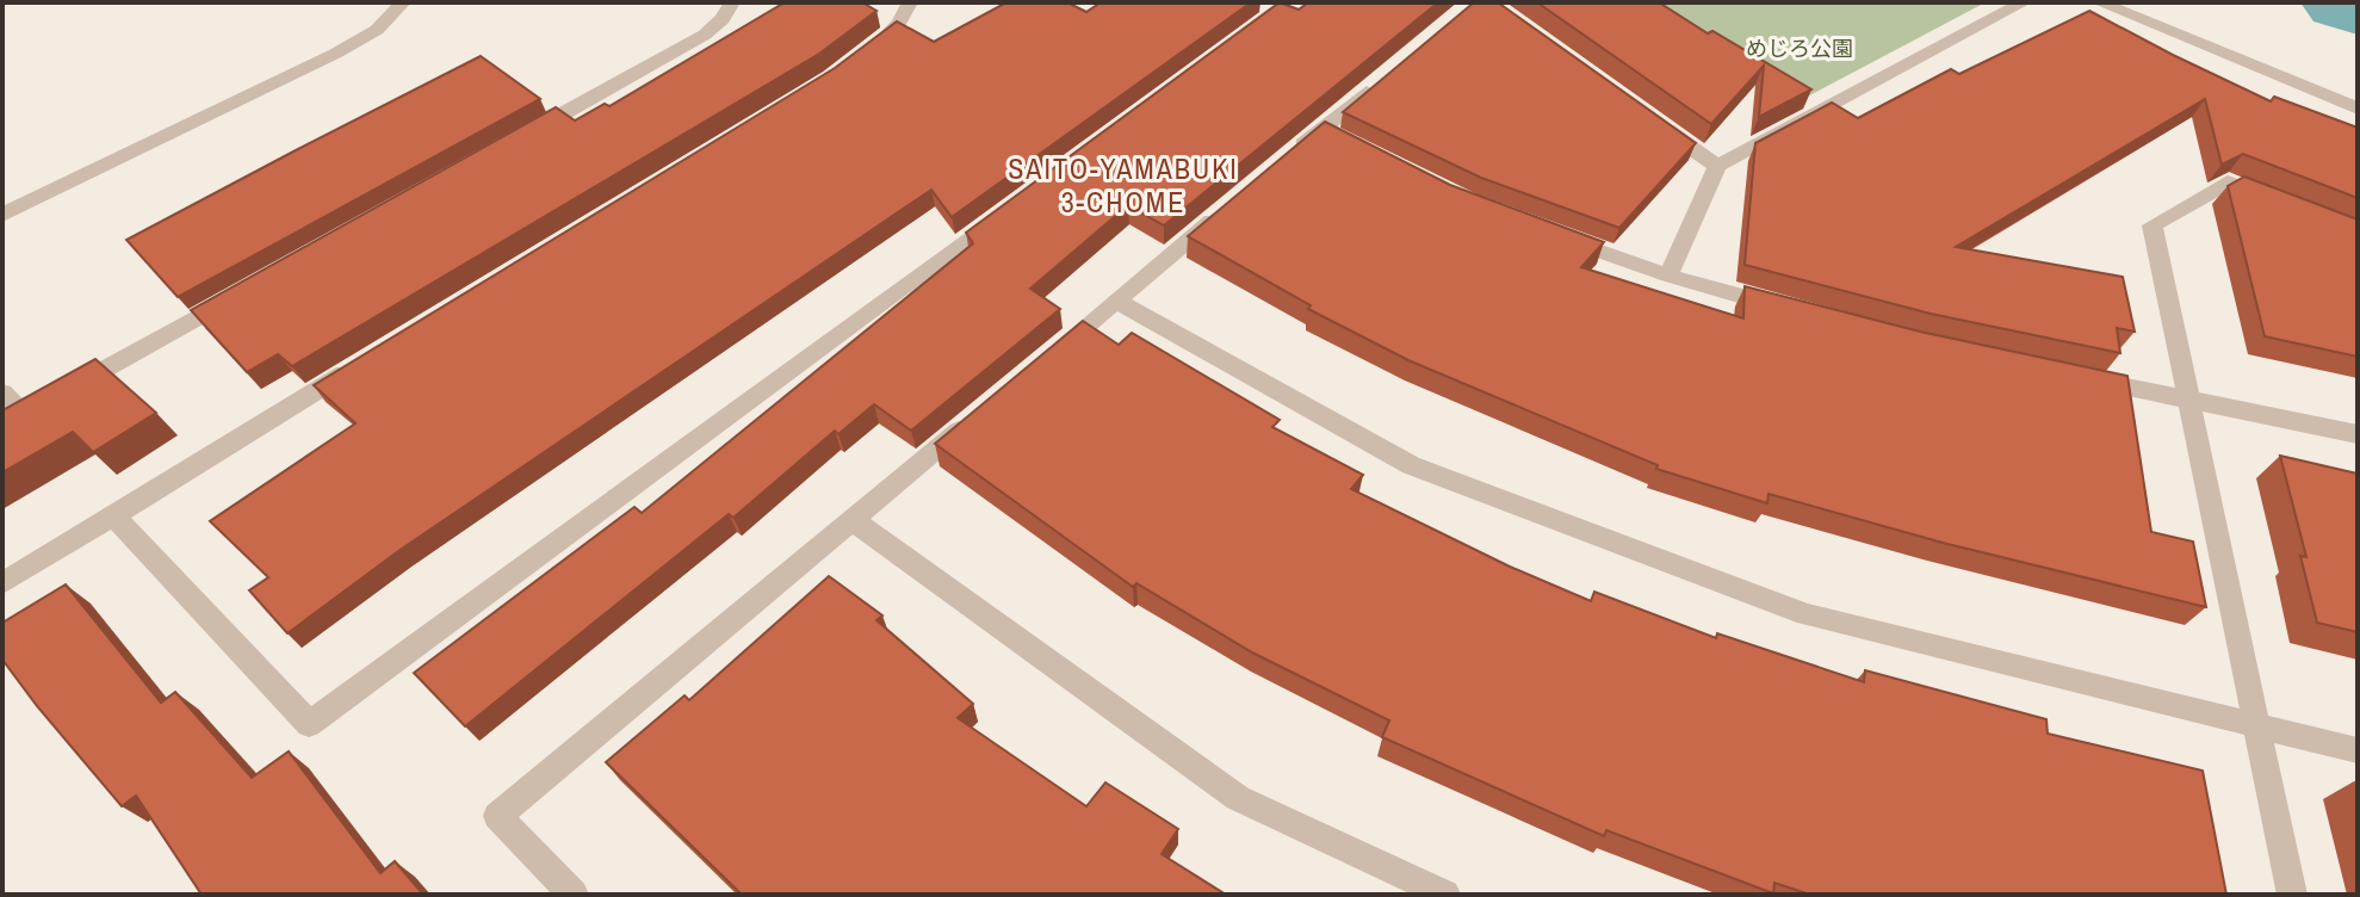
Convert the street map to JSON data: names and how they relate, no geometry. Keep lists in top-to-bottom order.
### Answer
{
  "districts": ["SAITO-YAMABUKI 3-CHOME"],
  "parks": ["めじろ公園"]
}
